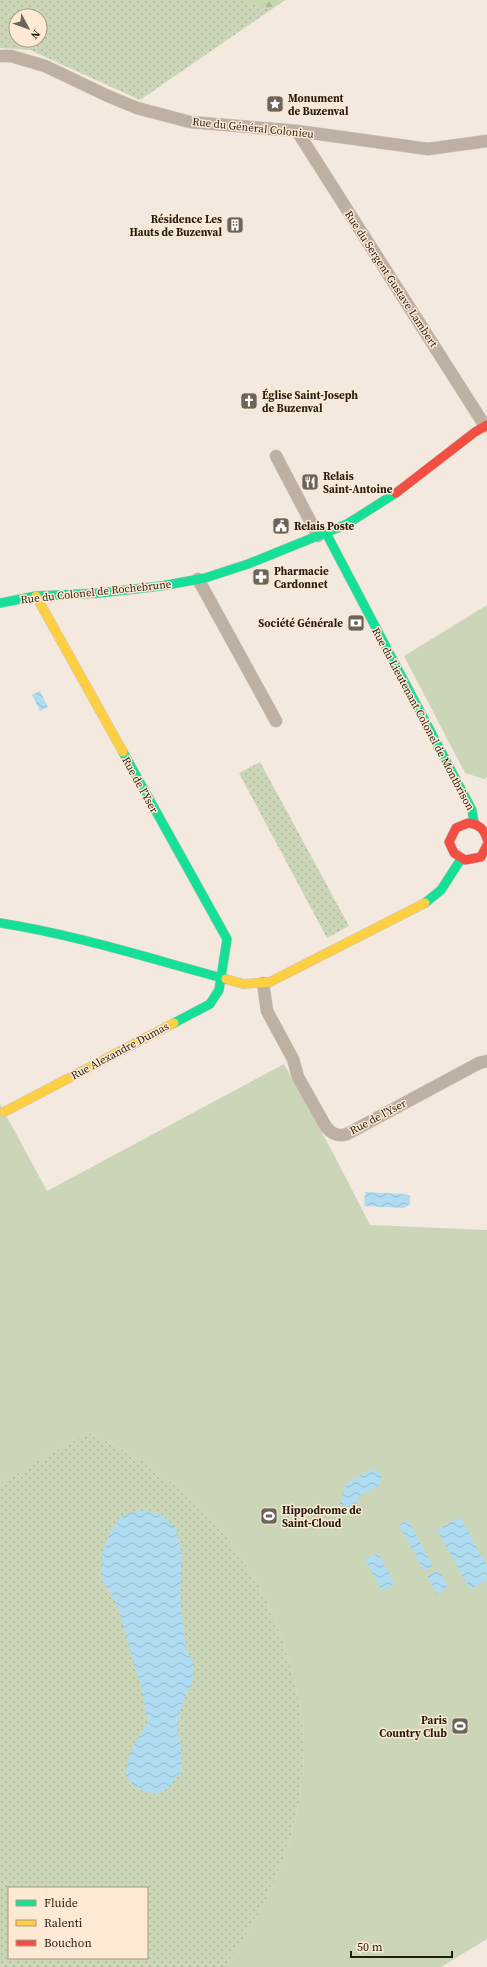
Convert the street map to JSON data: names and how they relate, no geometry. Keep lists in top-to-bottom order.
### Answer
{
  "streets": {
    "street": [
      "Rue du Général Colonieu",
      "Rue du Sergent Gustave Lambert",
      "Rue du Colonel de Rochebrune",
      "Rue du Lieutenant Colonel de Montbrison",
      "Rue de l'Yser",
      "Rue Alexandre Dumas"
    ]
  },
  "crossings": [
    ["Rue du Général Colonieu", "Rue du Sergent Gustave Lambert"],
    ["Rue du Sergent Gustave Lambert", "Rue du Colonel de Rochebrune"],
    ["Rue du Colonel de Rochebrune", "Rue du Lieutenant Colonel de Montbrison"],
    ["Rue du Colonel de Rochebrune", "Rue de l'Yser"],
    ["Rue de l'Yser", "Rue Alexandre Dumas"]
  ],
  "places": {
    "place": ["Monument de Buzenval"],
    "building": ["Résidence Les Hauts de Buzenval"],
    "church": ["Église Saint-Joseph de Buzenval"],
    "restaurant": ["Relais Saint-Antoine"],
    "public building": ["Relais Poste"],
    "pharmacy": ["Pharmacie Cardonnet"],
    "bank": ["Société Générale"],
    "sports": ["Hippodrome de Saint-Cloud", "Paris Country Club"]
  },
  "legend": ["Fluide", "Ralenti", "Bouchon"],
  "scale_bar": "50 m",
  "north": "bottom right"
}
